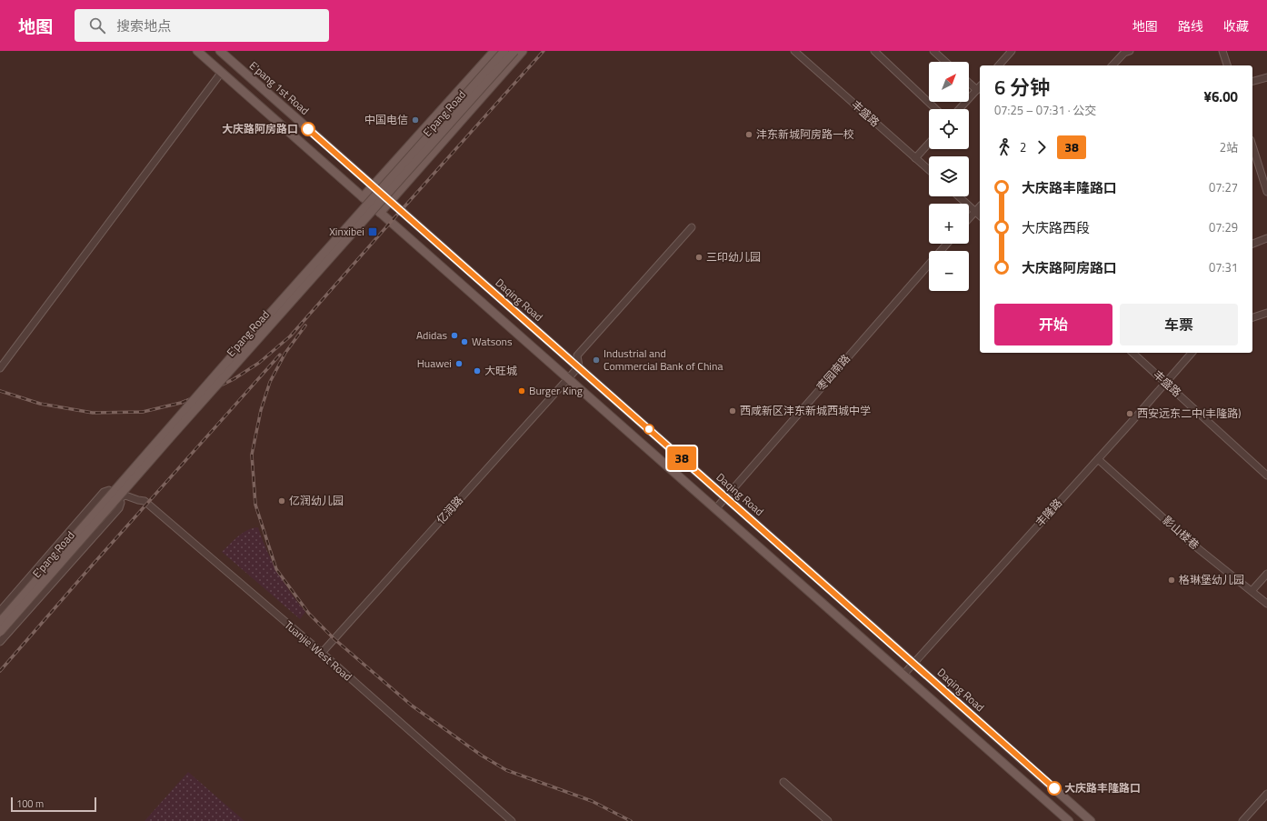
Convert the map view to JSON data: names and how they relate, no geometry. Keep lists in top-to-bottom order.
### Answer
{
  "streets": {
    "main road": ["E'pang 1st Road", "E'pang Road", "Daqing Road"],
    "street": [
      "丰盛路",
      "枣园南路",
      "亿润路",
      "丰隆路",
      "影山楼巷",
      "Tuanjie West Road"
    ]
  },
  "crossings": [
    ["E'pang 1st Road", "E'pang Road"],
    ["E'pang 1st Road", "Daqing Road"],
    ["E'pang Road", "Daqing Road"],
    ["丰盛路", "丰隆路"],
    ["Daqing Road", "枣园南路"],
    ["Daqing Road", "亿润路"],
    ["Daqing Road", "丰隆路"],
    ["亿润路", "Tuanjie West Road"],
    ["丰隆路", "影山楼巷"]
  ],
  "places": {
    "other": [
      "中国电信",
      "大庆路阿房路口",
      "沣东新城阿房路一校",
      "三印幼儿园",
      "Adidas",
      "Watsons",
      "Industrial and Commercial Bank of China",
      "Huawei",
      "大旺城",
      "Burger King",
      "西咸新区沣东新城西城中学",
      "西安远东二中(丰隆路)",
      "亿润幼儿园",
      "格琳堡幼儿园",
      "大庆路丰隆路口"
    ],
    "transit": ["Xinxibei"]
  },
  "lines": ["bus line 38"],
  "scale_bar": "100 m",
  "north": "top right",
  "page": {
    "header": "地图",
    "search": "搜索地点",
    "nav": ["地图", "路线", "收藏"],
    "on_map": "38",
    "map_buttons": ["+", "−"],
    "heading": ["6 分钟", "07:25 – 07:31 · 公交", "¥6.00"],
    "legs": ["2", "38", "2站"],
    "list": [
      {
        "name": "大庆路丰隆路口",
        "value": "07:27"
      },
      {
        "name": "大庆路西段",
        "value": "07:29"
      },
      {
        "name": "大庆路阿房路口",
        "value": "07:31"
      }
    ],
    "buttons": ["开始", "车票"],
    "scale": "100 m"
  }
}
